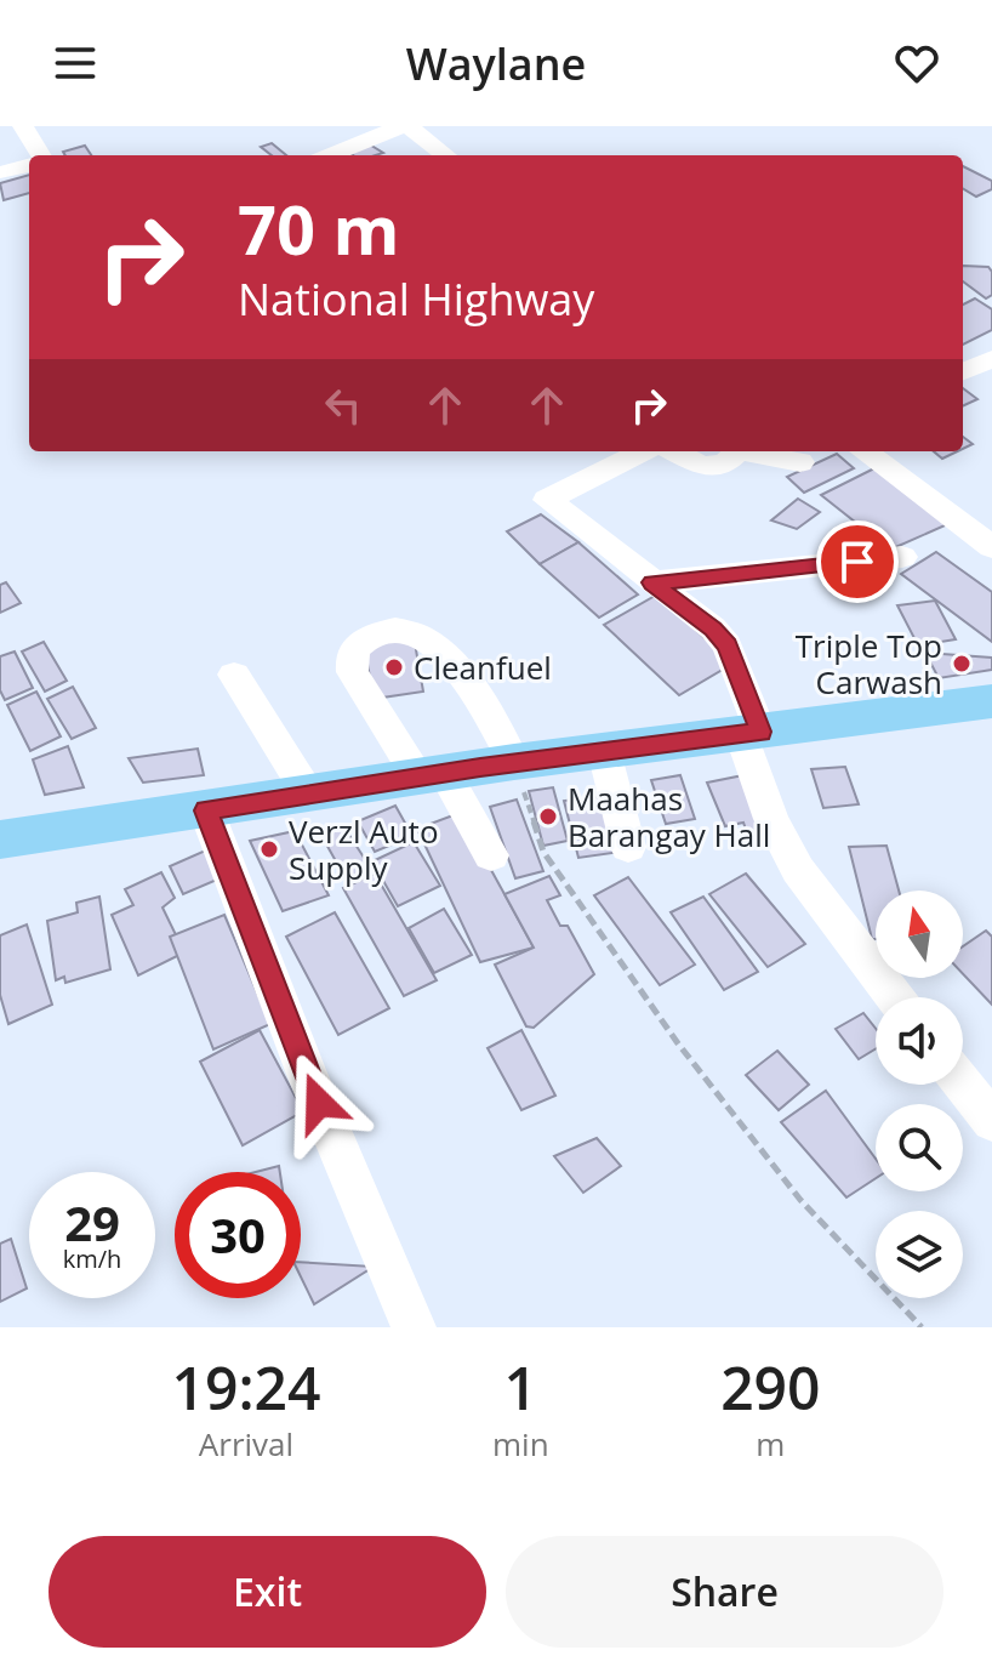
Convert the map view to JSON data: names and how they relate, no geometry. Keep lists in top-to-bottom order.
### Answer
{
  "places": [
    "Triple Top Carwash",
    "Cleanfuel",
    "Maahas Barangay Hall",
    "Verzl Auto Supply"
  ],
  "north": "top",
  "page": {
    "header": "Waylane",
    "turn": ["70 m", "National Highway"],
    "speed": "29 km/h",
    "limit": "30",
    "eta": [
      "19:24",
      "Arrival",
      "1",
      "min",
      "290",
      "m"
    ],
    "buttons": ["Exit", "Share"]
  }
}
